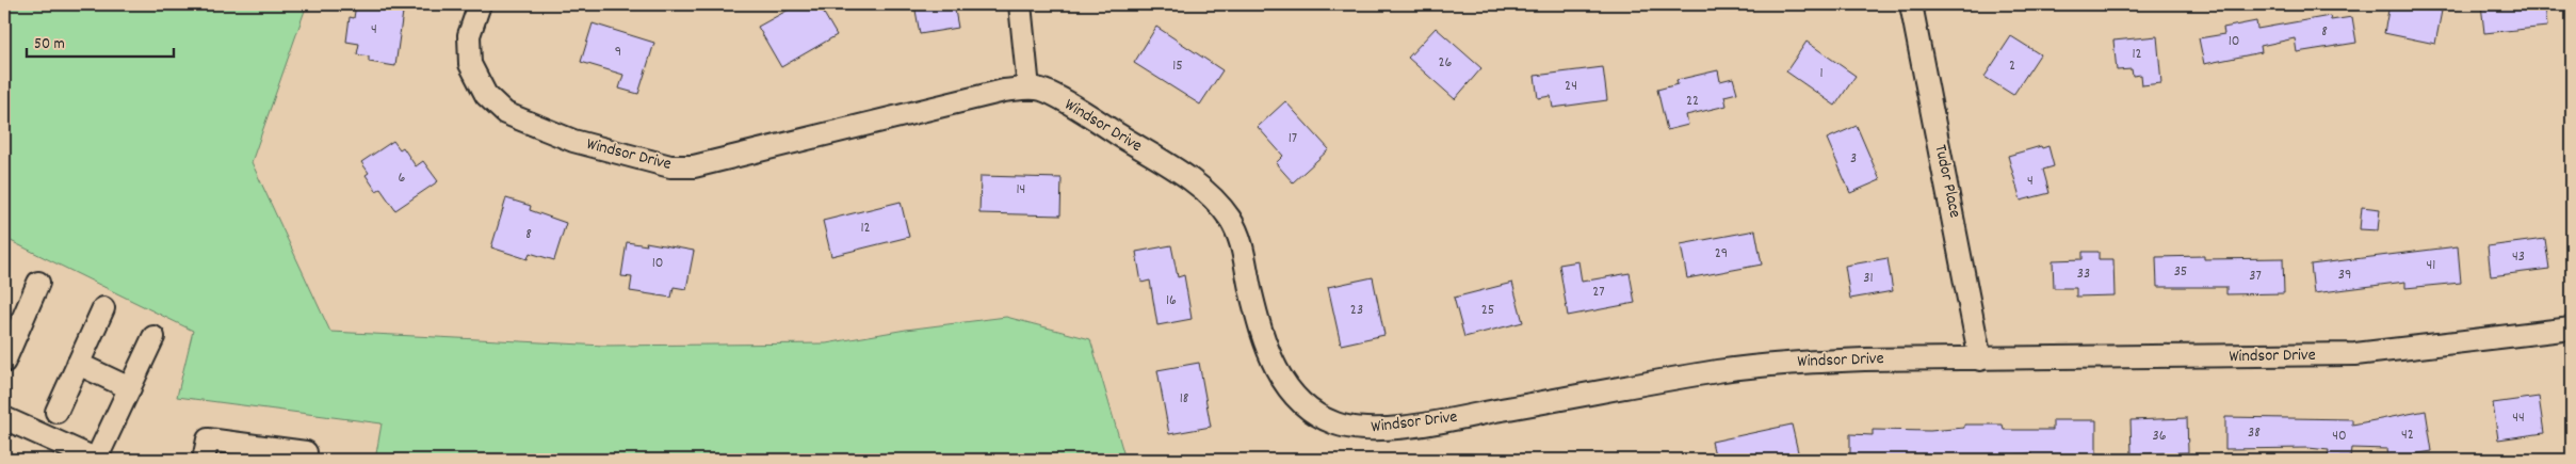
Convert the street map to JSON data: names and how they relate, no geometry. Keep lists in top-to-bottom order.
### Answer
{
  "streets": {
    "street": ["Windsor Drive", "Tudor Place"]
  },
  "crossings": [
    ["Windsor Drive", "Tudor Place"]
  ],
  "house_numbers": [
    "4",
    "8",
    "10",
    "9",
    "12",
    "26",
    "15",
    "2",
    "1",
    "24",
    "22",
    "17",
    "3",
    "6",
    "4",
    "14",
    "12",
    "8",
    "29",
    "43",
    "10",
    "41",
    "35",
    "33",
    "39",
    "37",
    "31",
    "27",
    "16",
    "23",
    "25",
    "18",
    "44",
    "38",
    "42",
    "36",
    "40"
  ],
  "scale_bar": "50 m"
}
